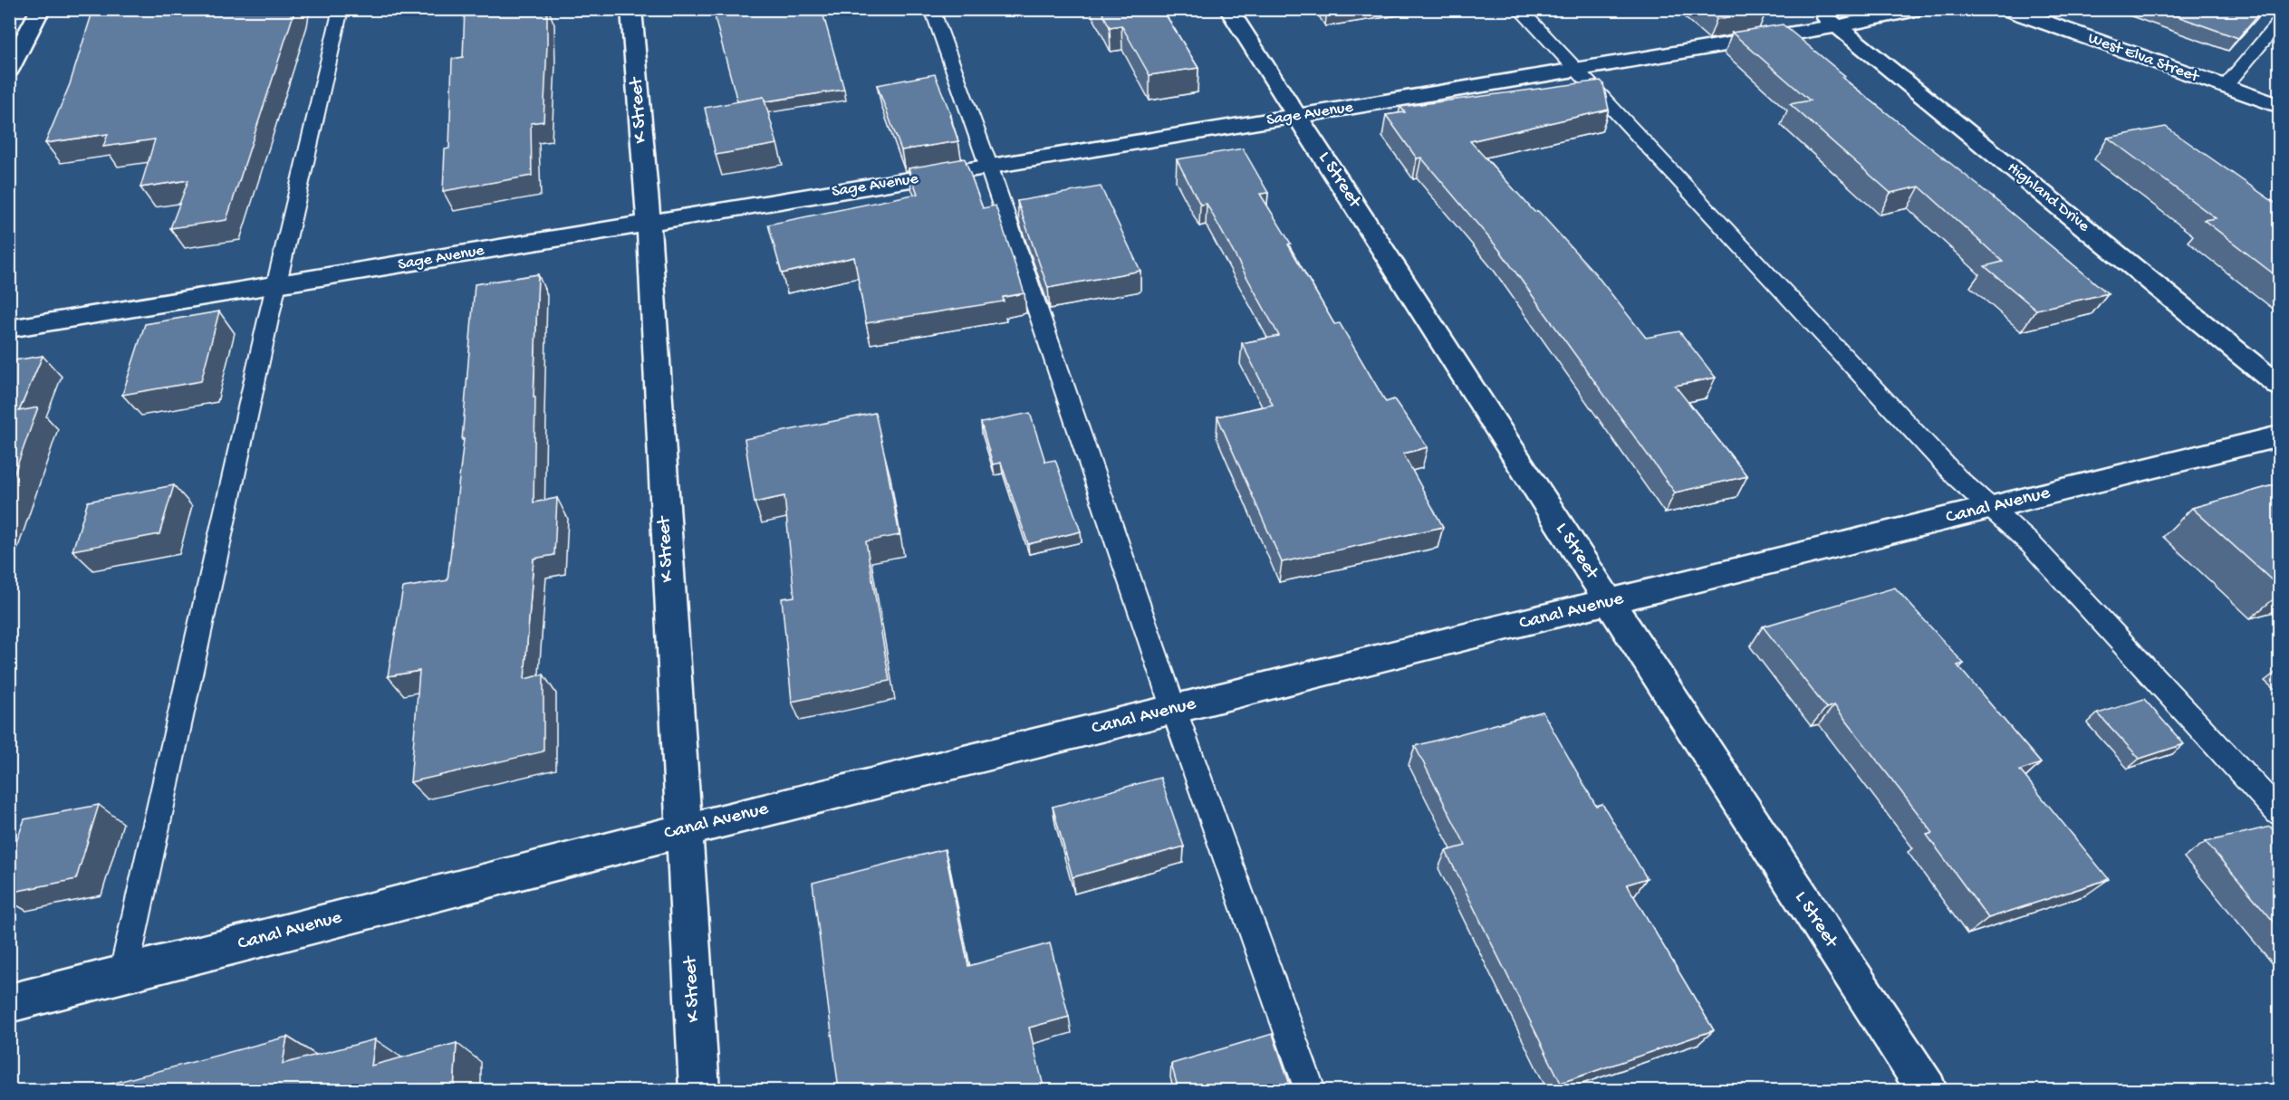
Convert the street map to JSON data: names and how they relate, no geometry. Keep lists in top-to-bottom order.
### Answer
{
  "streets": {
    "street": [
      "West Elva Street",
      "K Street",
      "Sage Avenue",
      "L Street",
      "Highland Drive",
      "Canal Avenue"
    ]
  },
  "crossings": [
    ["K Street", "Sage Avenue"],
    ["K Street", "Canal Avenue"],
    ["Sage Avenue", "L Street"],
    ["Sage Avenue", "Highland Drive"],
    ["L Street", "Canal Avenue"]
  ]
}
